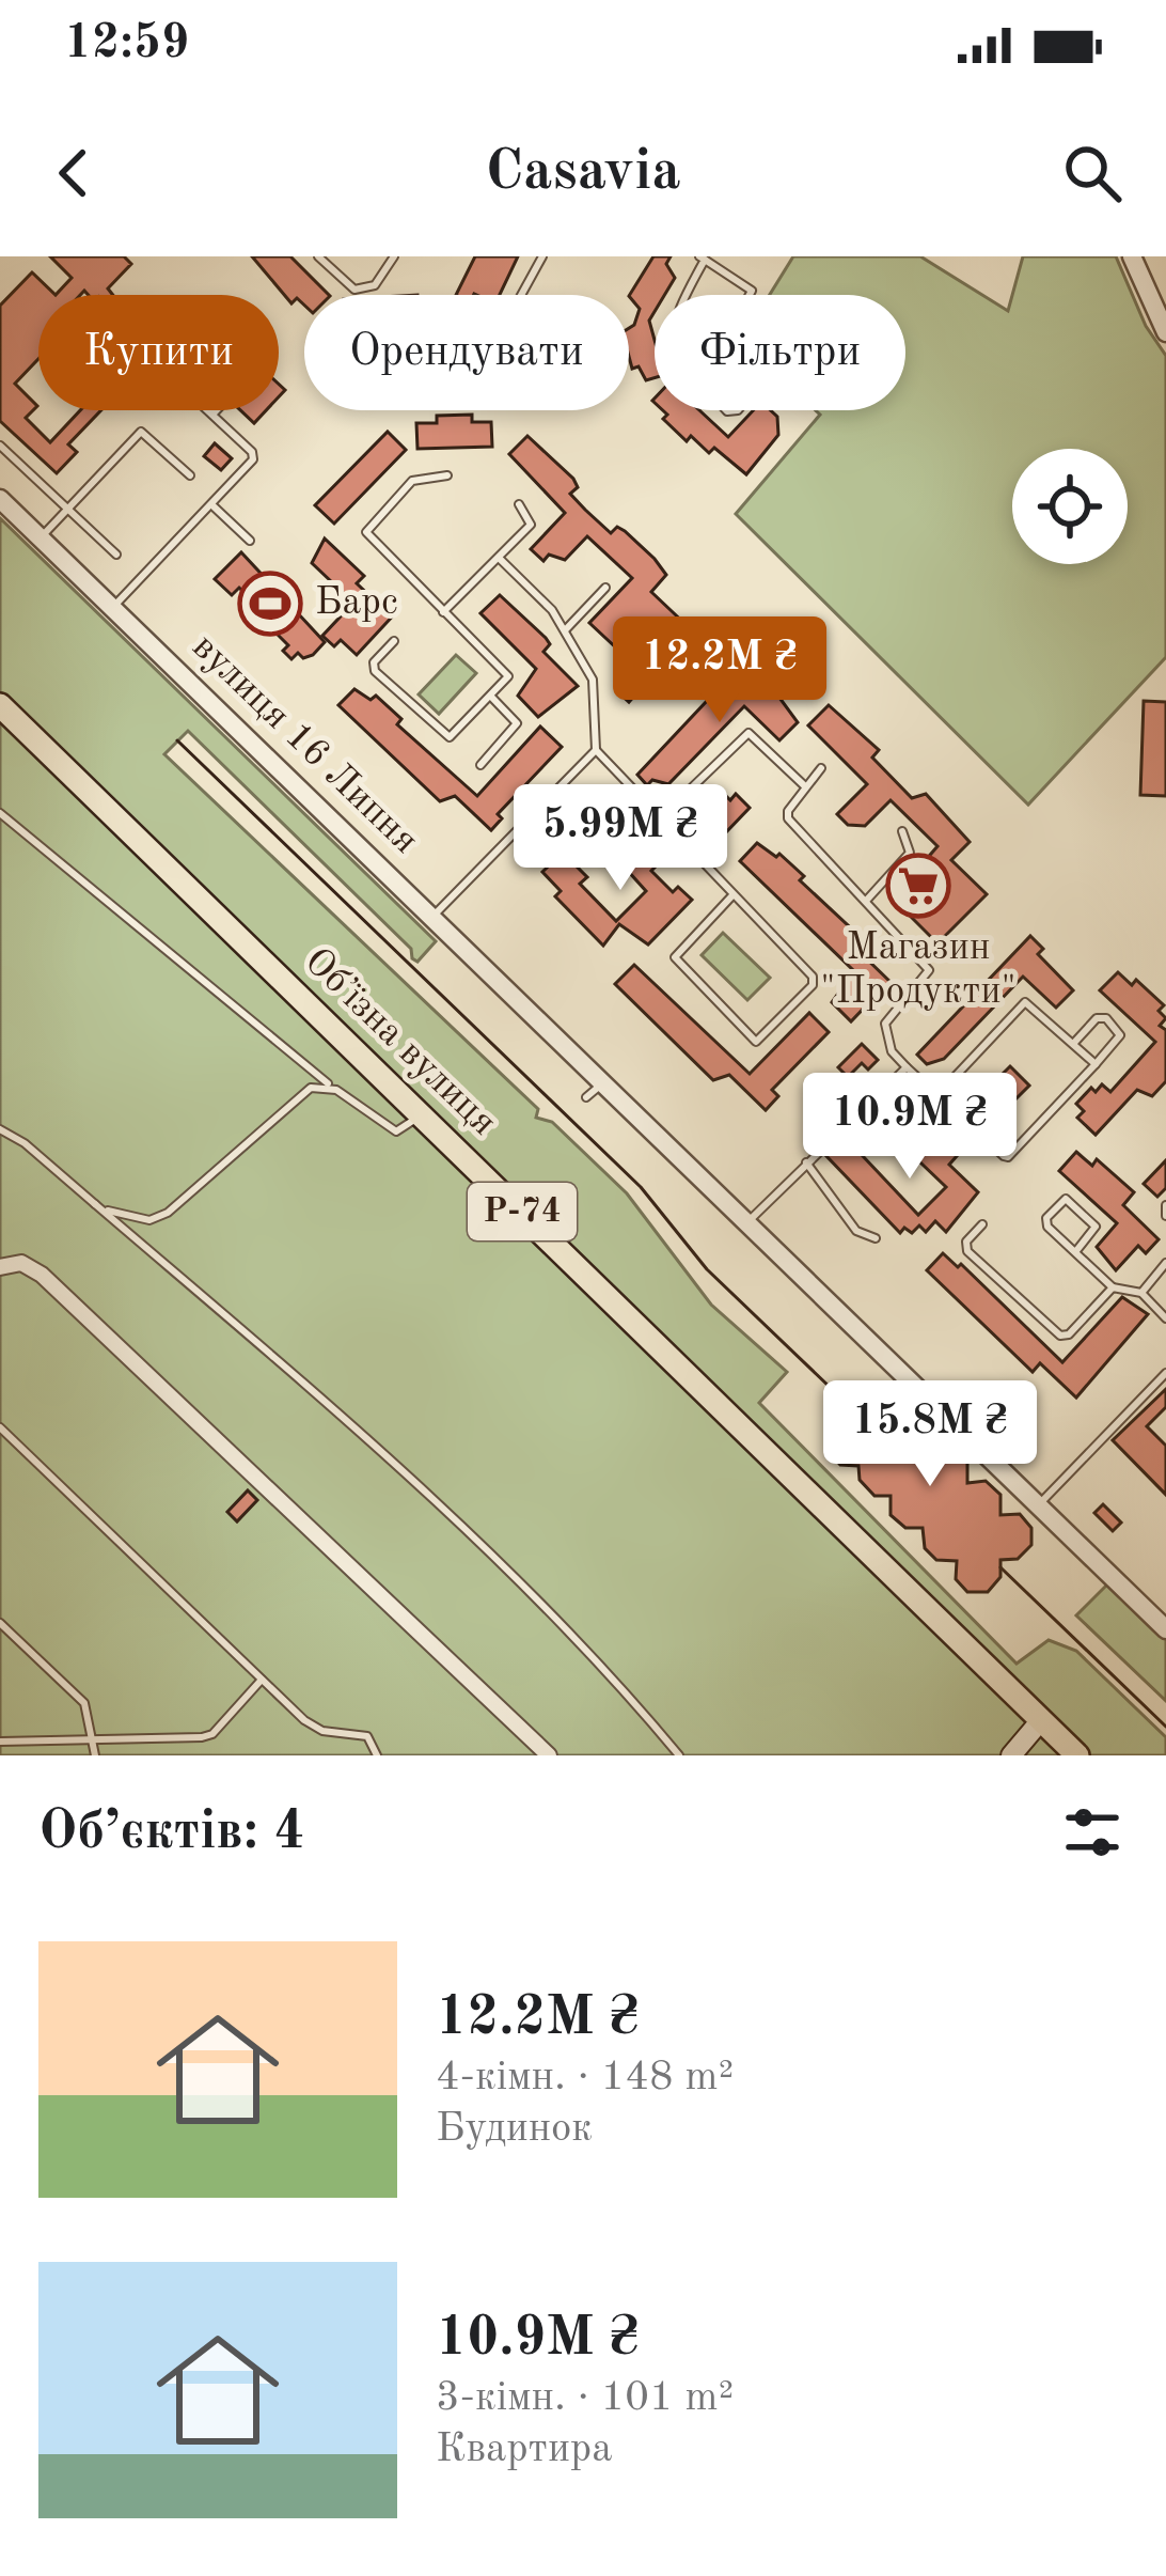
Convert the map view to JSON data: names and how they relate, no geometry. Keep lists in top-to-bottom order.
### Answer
{
  "streets": {
    "main road": ["Обʼїзна вулиця", "Р-74"],
    "street": ["вулиця 16 Липня"]
  },
  "places": {
    "sports": ["Барс"],
    "supermarket": ["Магазин \"Продукти\""]
  },
  "page": {
    "status": "12:59",
    "header": "Casavia",
    "chip": ["Купити", "Орендувати", "Фільтри"],
    "price": [
      "12.2M ₴",
      "5.99M ₴",
      "10.9M ₴",
      "15.8M ₴"
    ],
    "heading": "Об’єктів: 4",
    "list": [
      {
        "name": "12.2M ₴",
        "note": "4-кімн. · 148 m² · Будинок"
      },
      {
        "name": "10.9M ₴",
        "note": "3-кімн. · 101 m² · Квартира"
      }
    ]
  }
}
